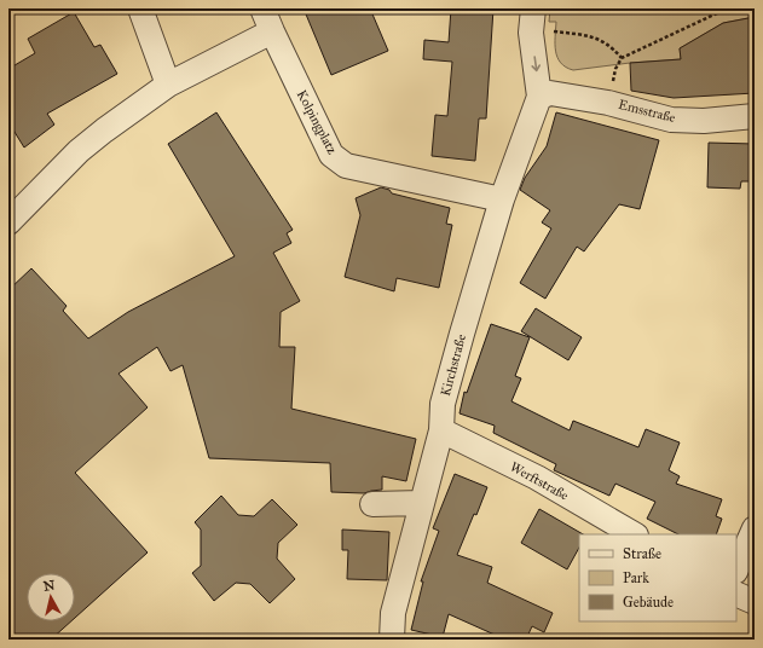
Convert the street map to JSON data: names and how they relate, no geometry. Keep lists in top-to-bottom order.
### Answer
{
  "streets": {
    "street": [
      "Emsstraße",
      "Kolpingplatz",
      "Kirchstraße",
      "Werftstraße"
    ]
  },
  "crossings": [
    ["Emsstraße", "Kirchstraße"],
    ["Kolpingplatz", "Kirchstraße"],
    ["Kirchstraße", "Werftstraße"]
  ],
  "legend": ["Straße", "Park", "Gebäude"],
  "north": "top"
}
